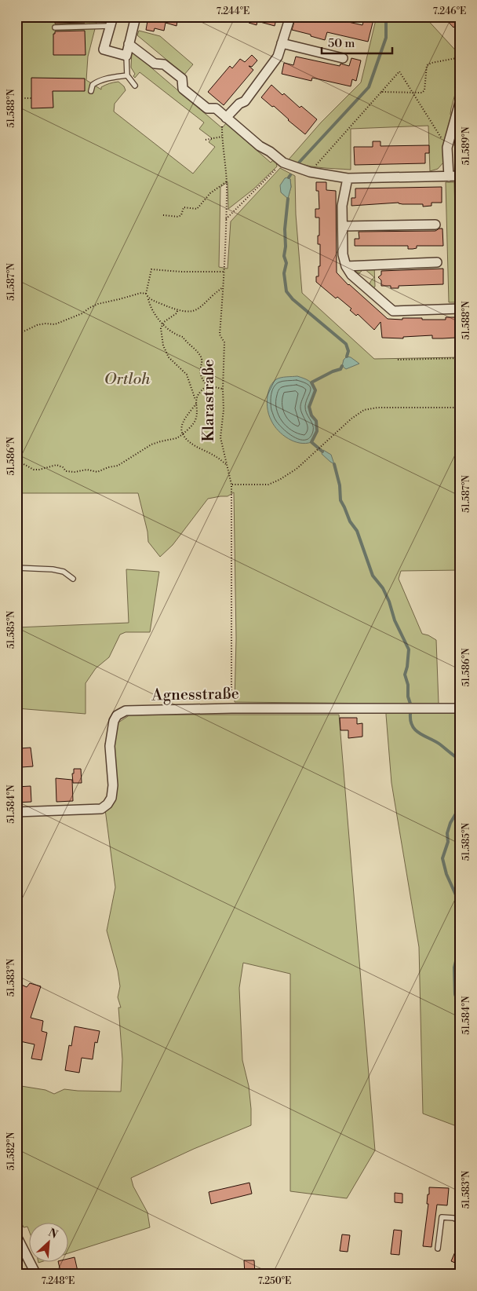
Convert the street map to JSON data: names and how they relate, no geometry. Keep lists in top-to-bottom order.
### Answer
{
  "streets": {
    "street": ["Agnesstraße"],
    "path": ["Klarastraße"]
  },
  "crossings": [
    ["Klarastraße", "Agnesstraße"]
  ],
  "parks": ["Ortloh"],
  "scale_bar": "50 m",
  "north": "top right",
  "coordinates": [
    "7.244°E",
    "7.246°E",
    "51.588°N",
    "51.589°N",
    "51.587°N",
    "51.586°N",
    "51.585°N",
    "51.584°N",
    "51.583°N",
    "51.582°N",
    "7.248°E",
    "7.250°E"
  ]
}
